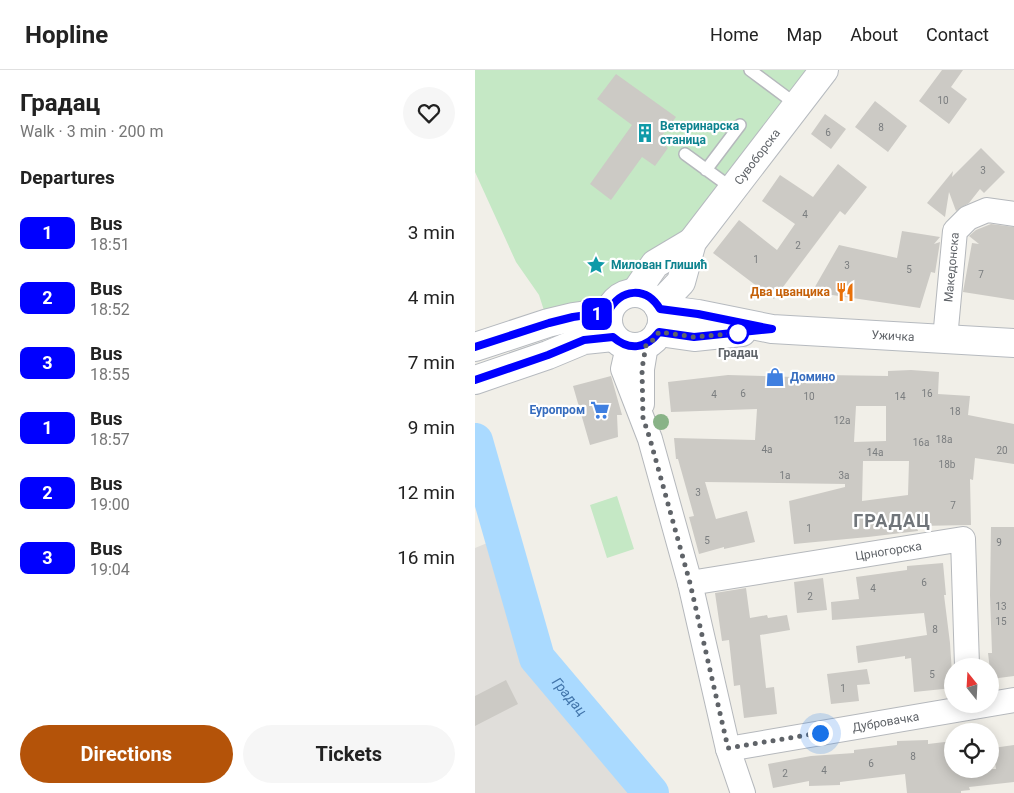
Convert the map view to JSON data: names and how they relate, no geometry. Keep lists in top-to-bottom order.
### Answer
{
  "streets": {
    "main road": ["Сувоборска", "Ужичка"],
    "street": ["Македонска", "Црногорска", "Дубровачка"]
  },
  "crossings": [
    ["Сувоборска", "Ужичка"],
    ["Македонска", "Ужичка"]
  ],
  "districts": ["ГРАДАЦ"],
  "water": ["Градац"],
  "places": {
    "building": ["Ветеринарска станица"],
    "place": ["Милован Глишић"],
    "restaurant": ["Два цванцика"],
    "other": ["Градац"],
    "shop": ["Домино"],
    "supermarket": ["Еуропром"]
  },
  "lines": ["bus line 1"],
  "house_numbers": [
    "10",
    "8",
    "6",
    "3",
    "4",
    "2",
    "1",
    "3",
    "5",
    "7",
    "6",
    "16",
    "4",
    "10",
    "14",
    "18",
    "12a",
    "18a",
    "16a",
    "4a",
    "20",
    "14a",
    "18b",
    "1a",
    "3a",
    "3",
    "7",
    "1",
    "5",
    "9",
    "6",
    "4",
    "2",
    "13",
    "15",
    "8",
    "5",
    "1",
    "8",
    "6",
    "4",
    "2"
  ],
  "north": "top",
  "page": {
    "header": "Hopline",
    "nav": [
      "Home",
      "Map",
      "About",
      "Contact"
    ],
    "heading": [
      ["Градац", "Walk · 3 min · 200 m"],
      "Departures"
    ],
    "on_map": "1",
    "list": [
      {
        "mark": "1",
        "name": "Bus",
        "note": "18:51",
        "value": "3 min"
      },
      {
        "mark": "2",
        "name": "Bus",
        "note": "18:52",
        "value": "4 min"
      },
      {
        "mark": "3",
        "name": "Bus",
        "note": "18:55",
        "value": "7 min"
      },
      {
        "mark": "1",
        "name": "Bus",
        "note": "18:57",
        "value": "9 min"
      },
      {
        "mark": "2",
        "name": "Bus",
        "note": "19:00",
        "value": "12 min"
      },
      {
        "mark": "3",
        "name": "Bus",
        "note": "19:04",
        "value": "16 min"
      }
    ],
    "buttons": ["Directions", "Tickets"]
  }
}
